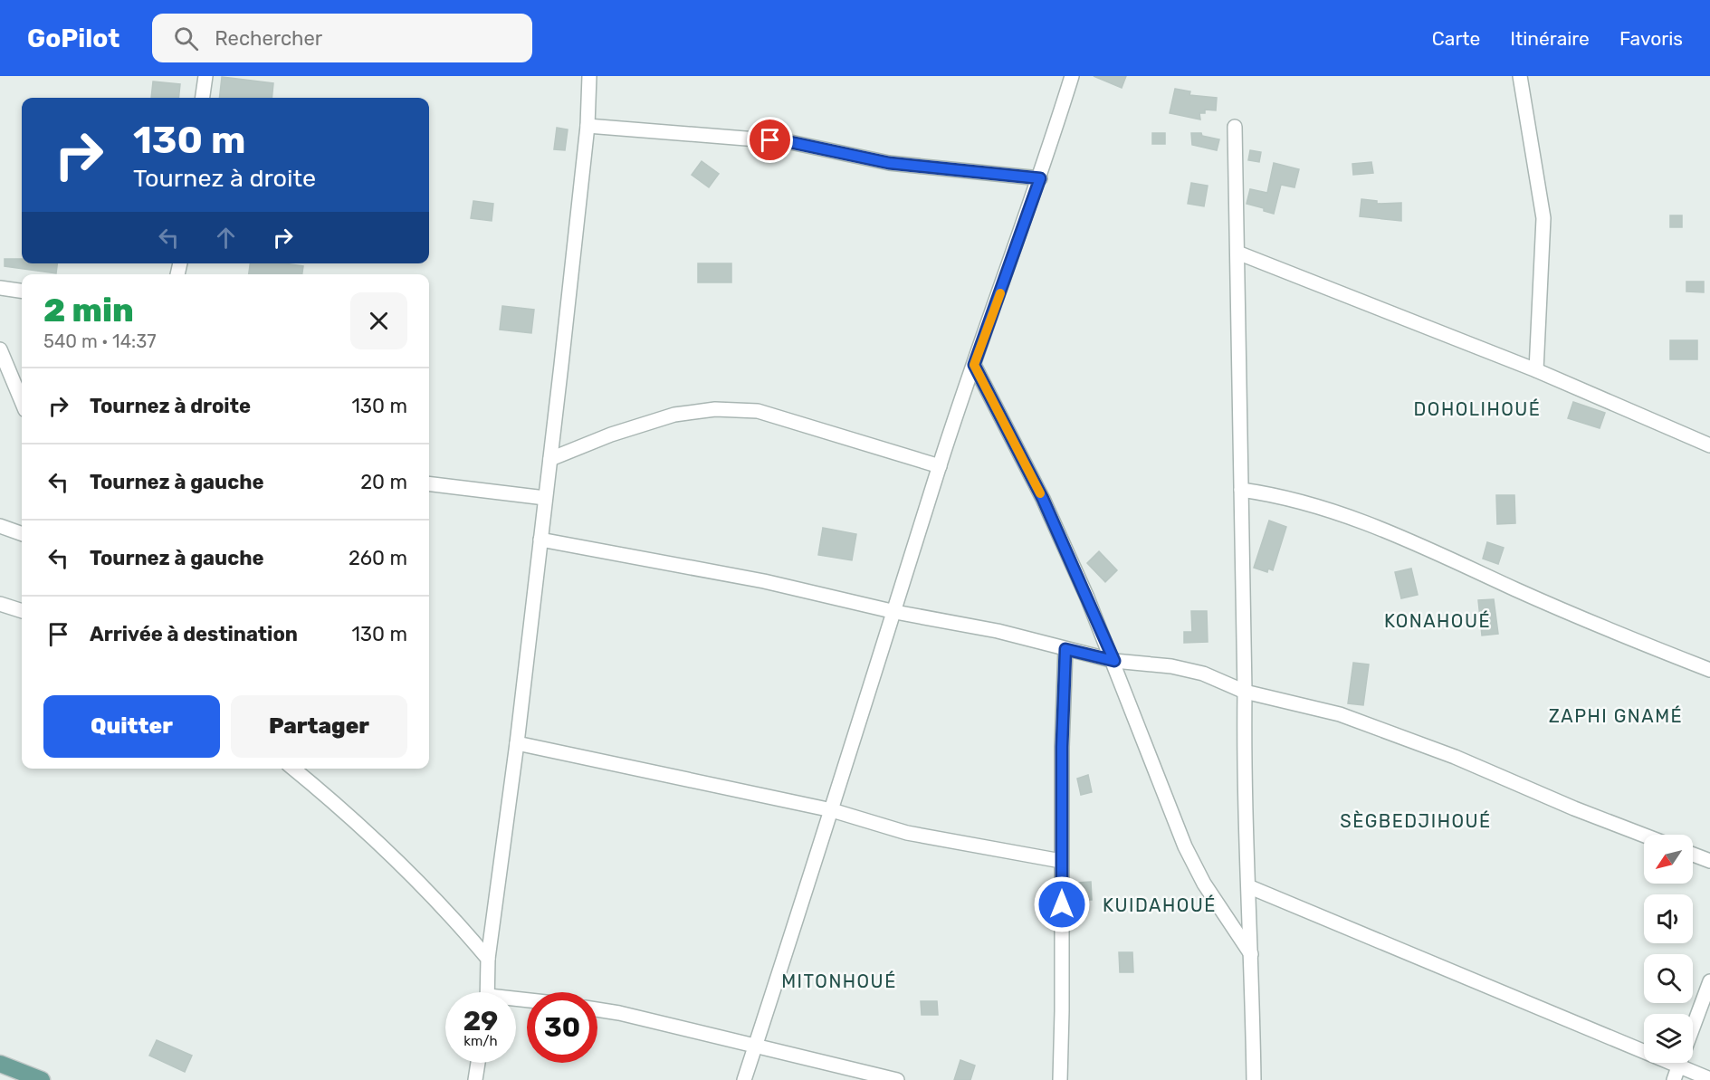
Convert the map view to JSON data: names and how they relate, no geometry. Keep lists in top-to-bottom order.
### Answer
{
  "districts": [
    "DOHOLIHOUÉ",
    "KONAHOUÉ",
    "ZAPHI GNAMÉ",
    "SÈGBEDJIHOUÉ",
    "KUIDAHOUÉ",
    "MITONHOUÉ"
  ],
  "north": "bottom left",
  "page": {
    "header": "GoPilot",
    "search": "Rechercher",
    "nav": ["Carte", "Itinéraire", "Favoris"],
    "turn": ["130 m", "Tournez à droite"],
    "heading": ["2 min", "540 m · 14:37"],
    "list": [
      {
        "name": "Tournez à droite",
        "value": "130 m"
      },
      {
        "name": "Tournez à gauche",
        "value": "20 m"
      },
      {
        "name": "Tournez à gauche",
        "value": "260 m"
      },
      {
        "name": "Arrivée à destination",
        "value": "130 m"
      }
    ],
    "buttons": ["Quitter", "Partager"],
    "speed": "29 km/h",
    "limit": "30"
  }
}
